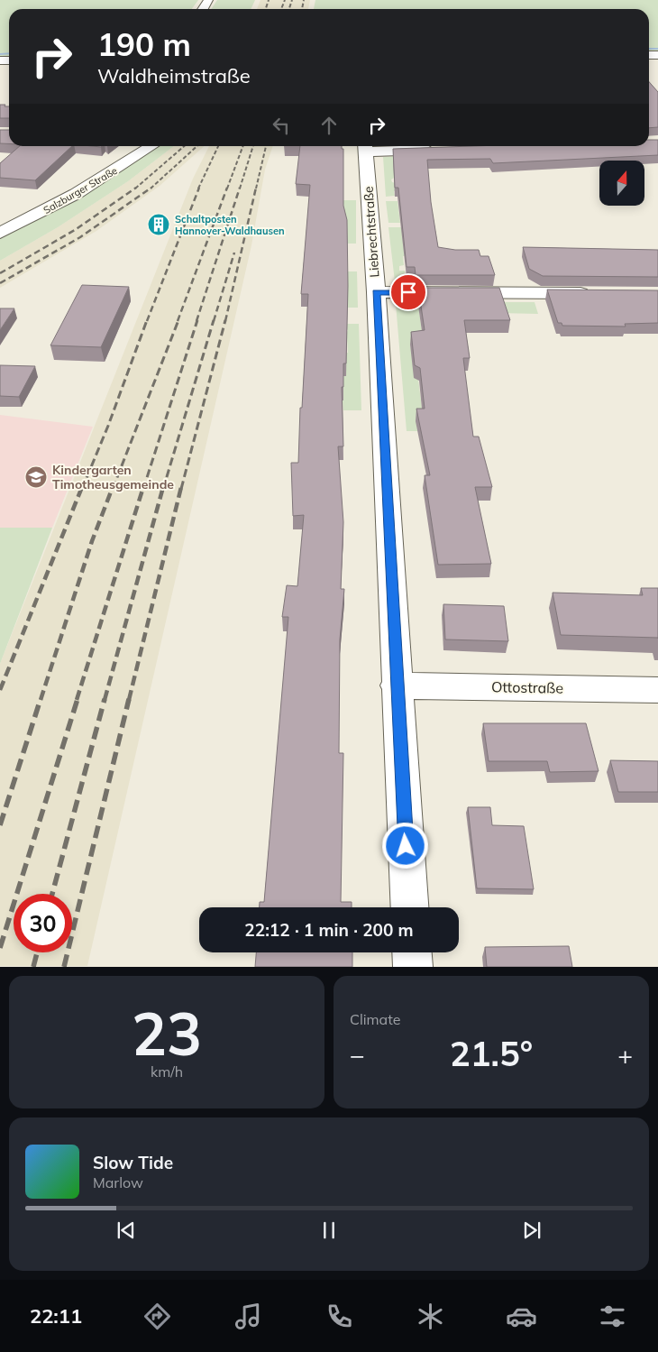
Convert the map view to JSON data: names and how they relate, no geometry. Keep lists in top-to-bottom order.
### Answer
{
  "streets": {
    "street": ["Salzburger Straße", "Liebrechtstraße", "Ottostraße"]
  },
  "crossings": [
    ["Liebrechtstraße", "Ottostraße"]
  ],
  "places": {
    "building": ["Schaltposten Hannover-Waldhausen"],
    "school or university": ["Kindergarten Timotheusgemeinde"]
  },
  "north": "top",
  "page": {
    "turn": ["190 m", "Waldheimstraße"],
    "limit": "30",
    "trip": "22:12 · 1 min · 200 m",
    "tile": [
      ["23", "km/h"],
      "Climate"
    ],
    "heat": ["−", "21.5°", "+"],
    "song": ["Slow Tide", "Marlow"],
    "tabs": "22:11"
  }
}
